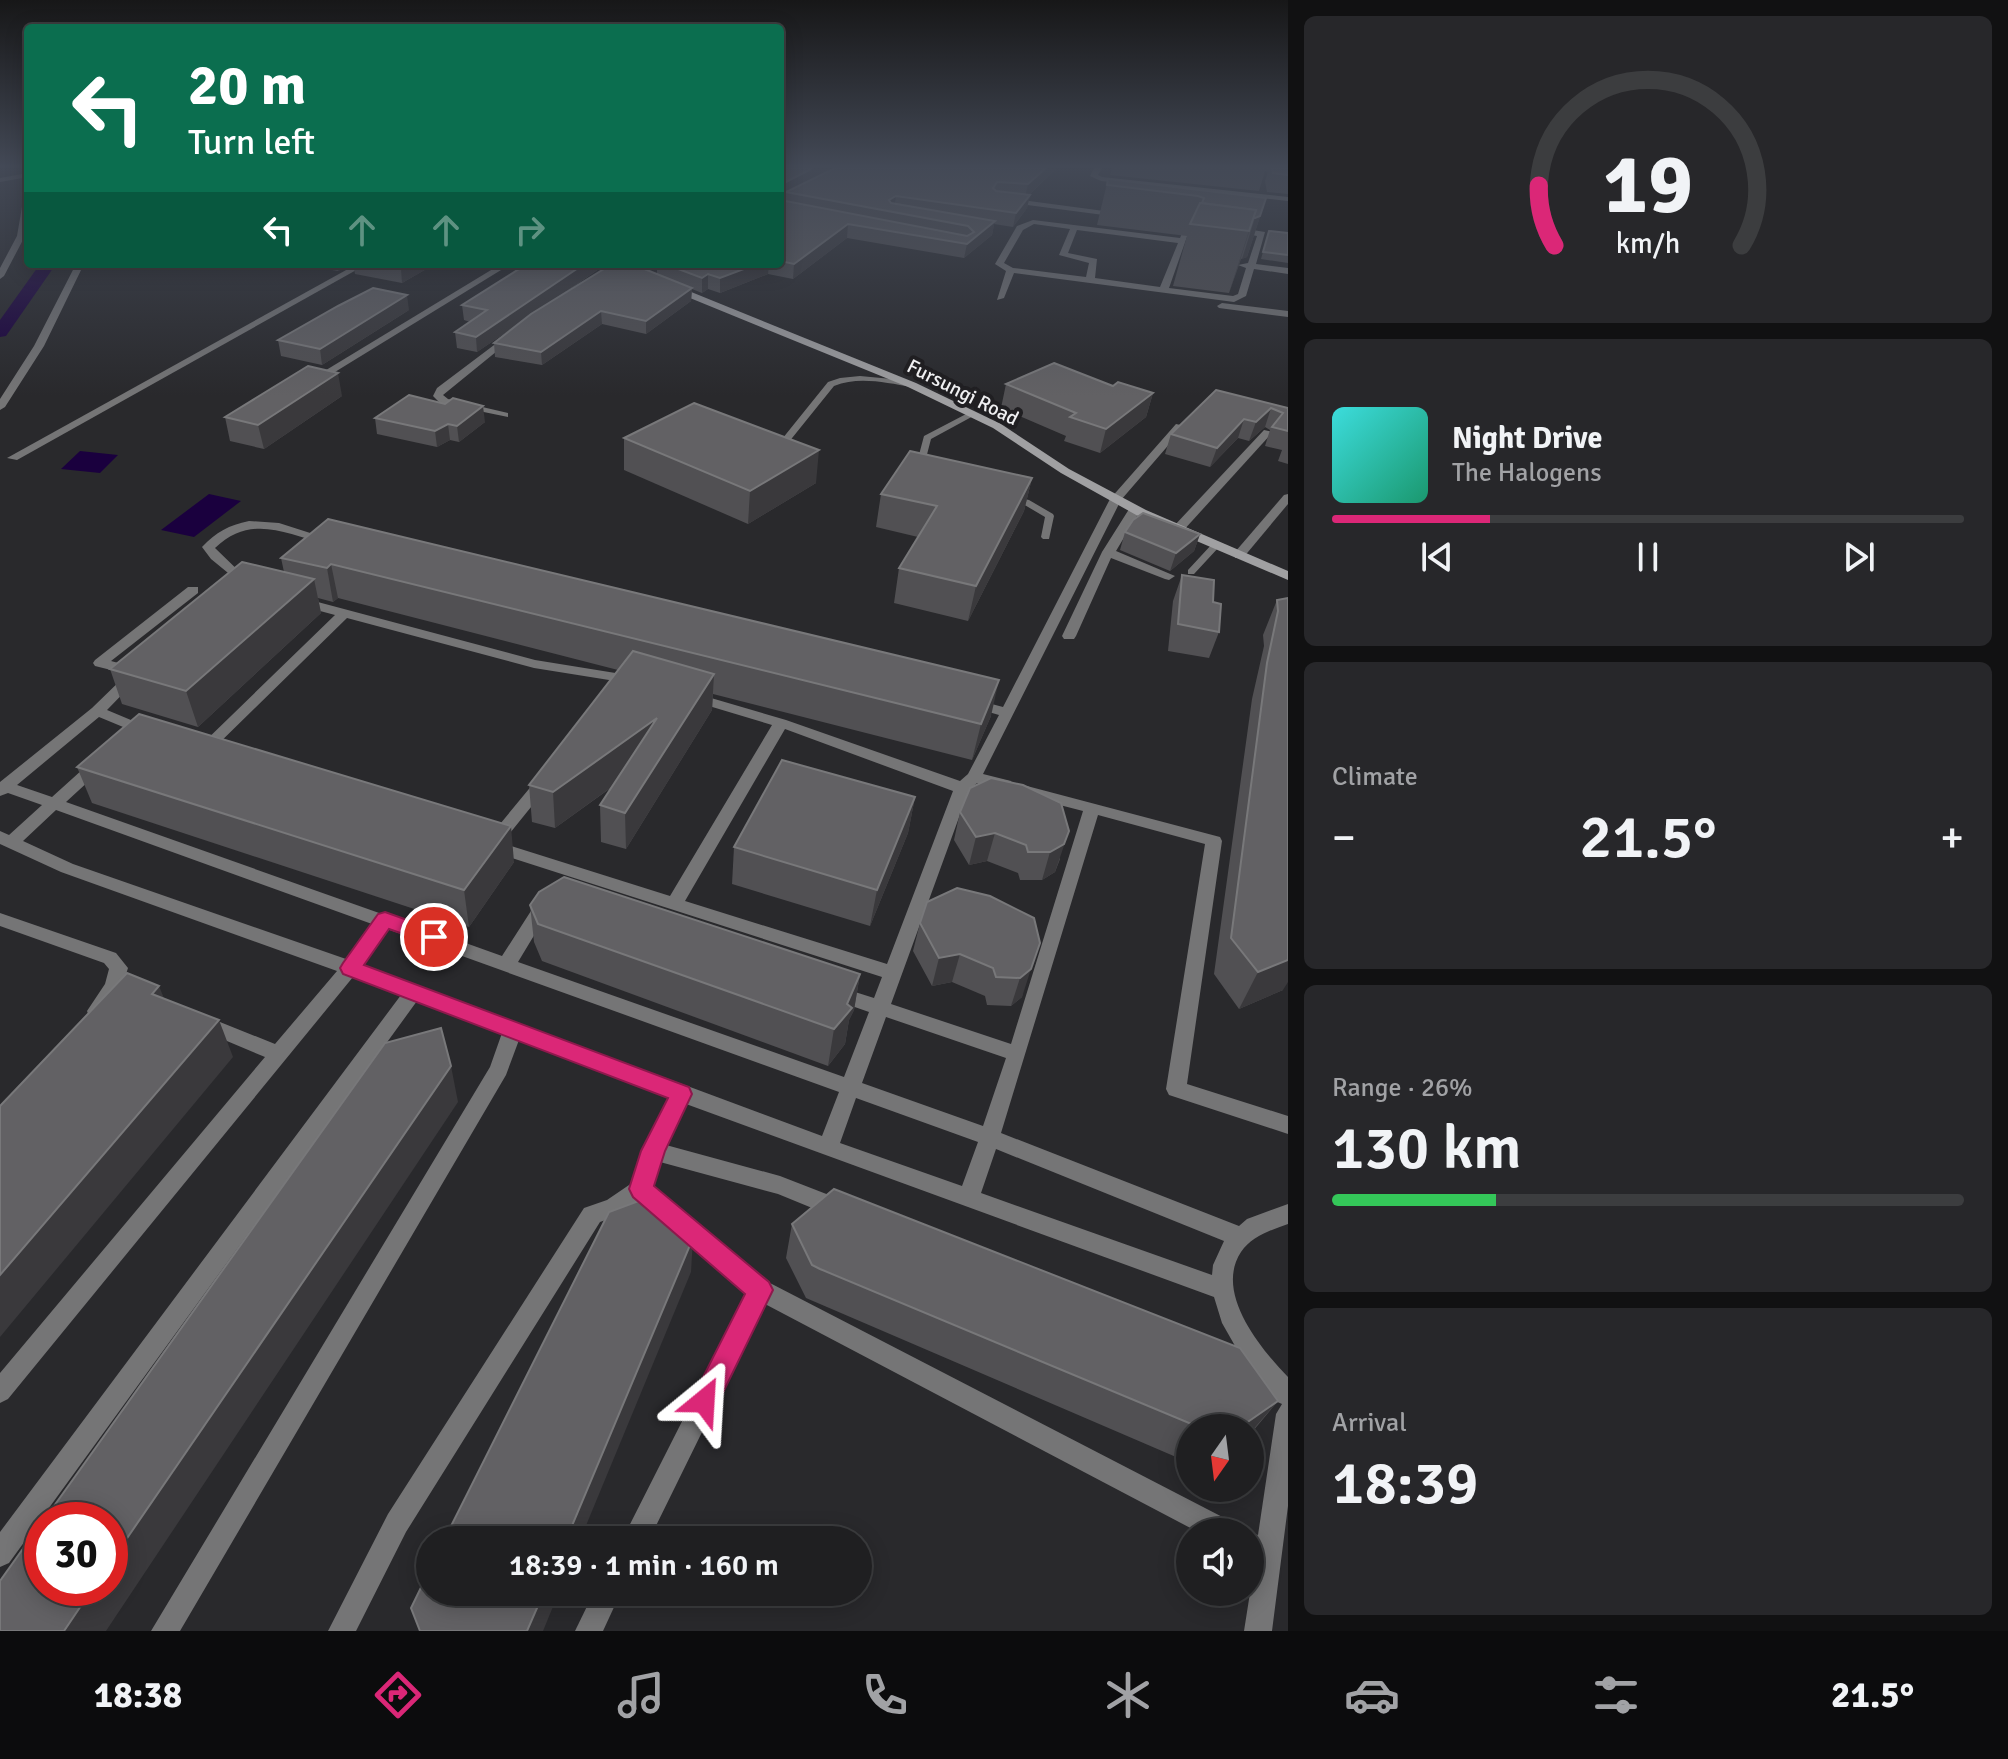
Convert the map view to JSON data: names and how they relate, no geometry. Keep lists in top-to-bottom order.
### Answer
{
  "streets": {
    "street": ["Fursungi Road"]
  },
  "north": "bottom",
  "page": {
    "turn": ["20 m", "Turn left"],
    "song": ["Night Drive", "The Halogens"],
    "tile": [
      "Climate",
      ["Range · 26%", "130 km"],
      ["Arrival", "18:39"]
    ],
    "heat": ["−", "21.5°", "+"],
    "limit": "30",
    "trip": "18:39 · 1 min · 160 m",
    "tabs": ["18:38", "21.5°"],
    "gauge": ["19", "km/h"]
  }
}
